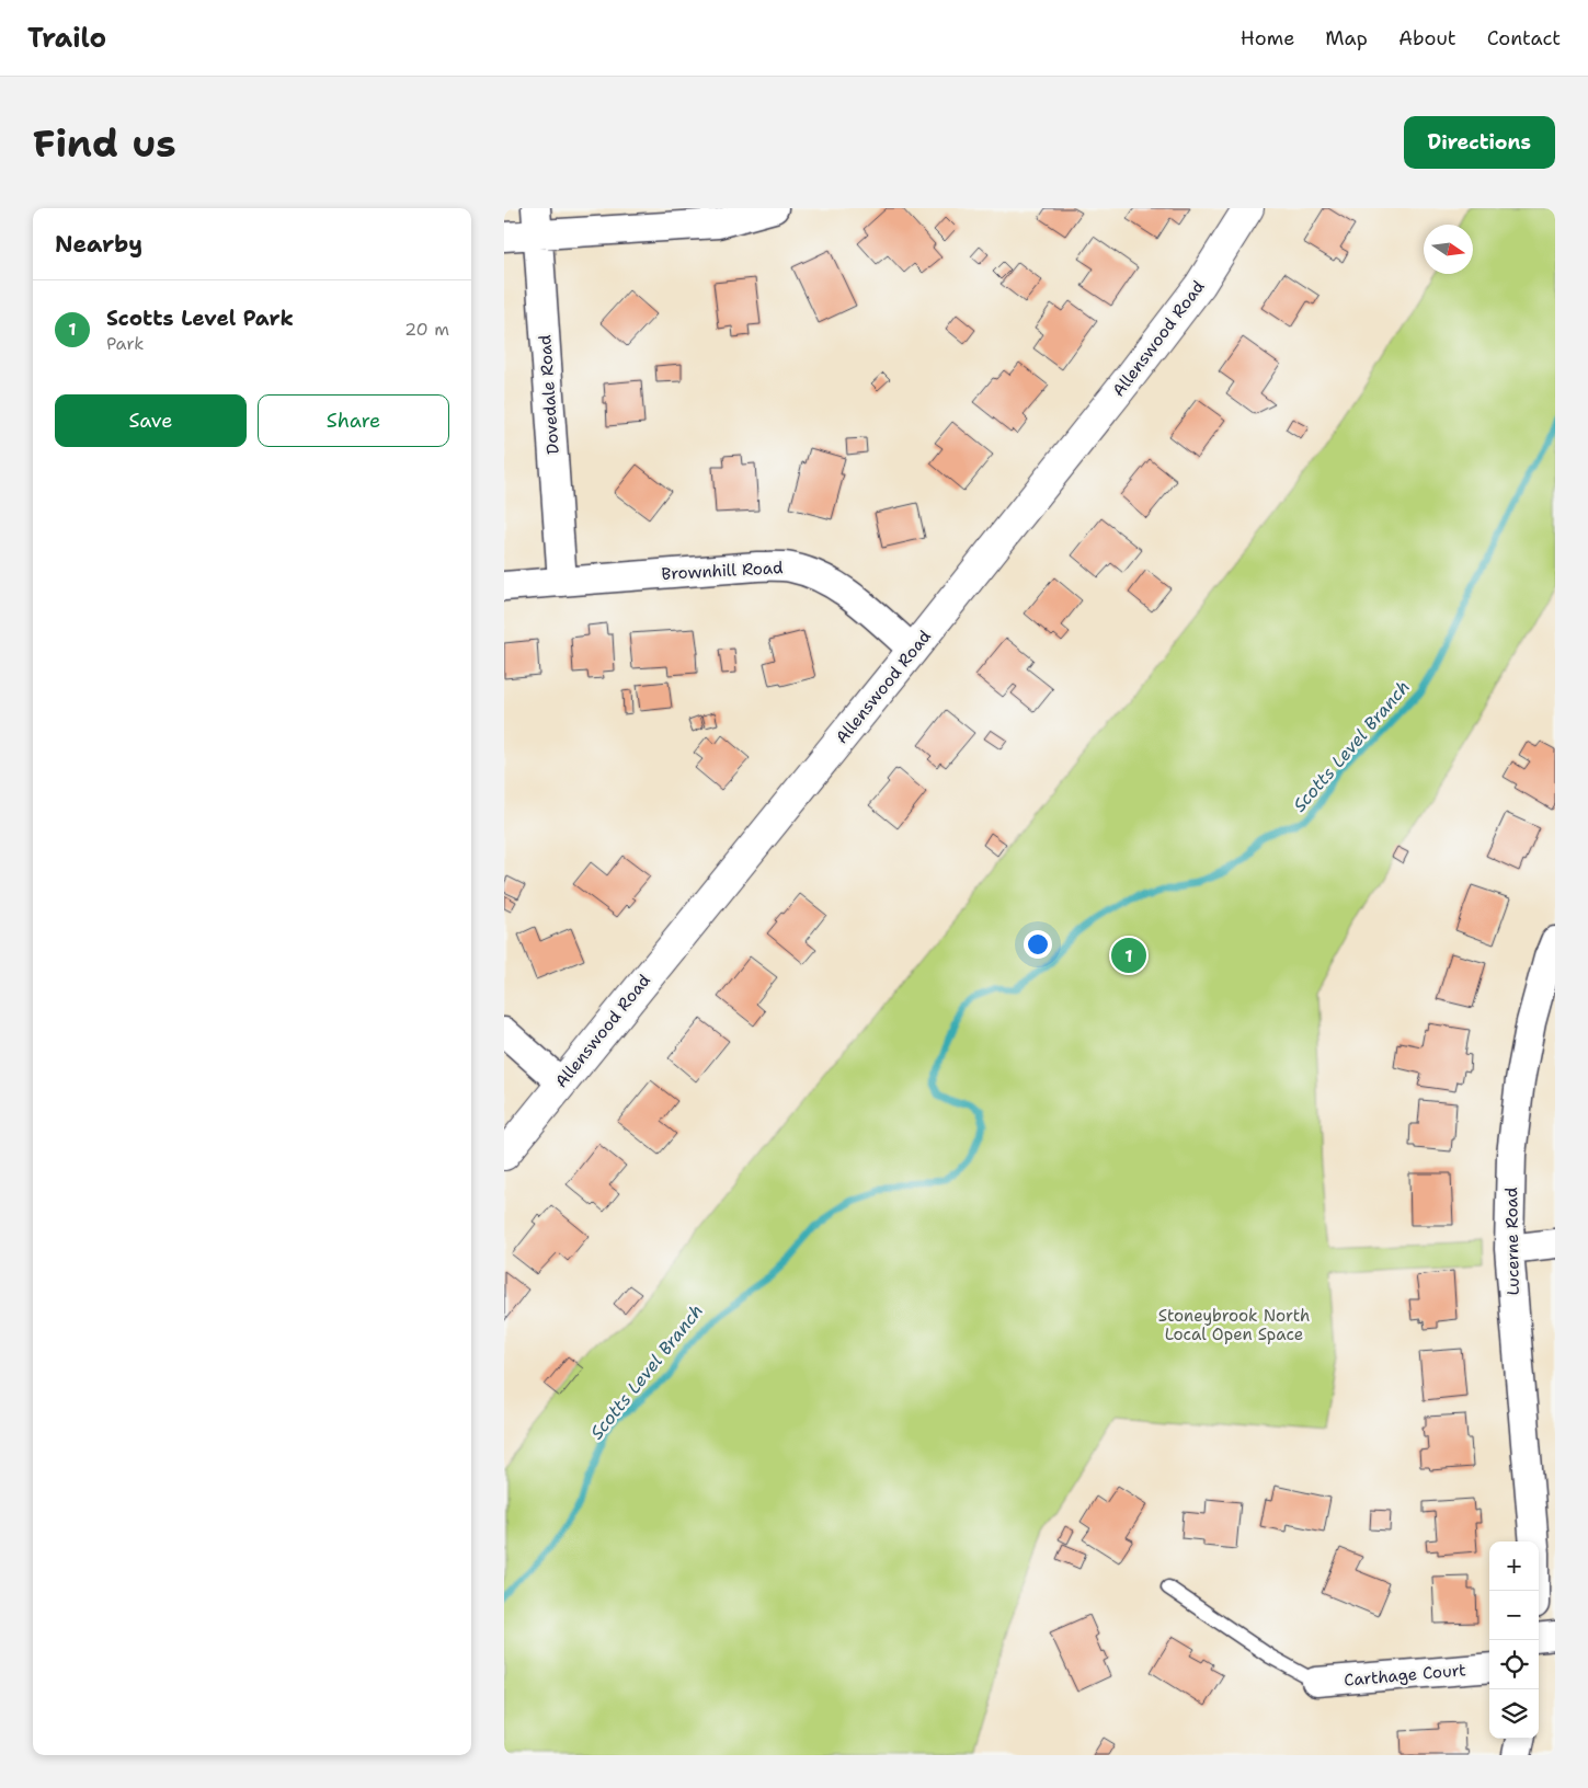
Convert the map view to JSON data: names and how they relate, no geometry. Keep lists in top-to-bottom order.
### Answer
{
  "streets": {
    "street": [
      "Allenswood Road",
      "Dovedale Road",
      "Brownhill Road",
      "Lucerne Road",
      "Carthage Court"
    ]
  },
  "crossings": [
    ["Allenswood Road", "Brownhill Road"],
    ["Dovedale Road", "Brownhill Road"]
  ],
  "water": ["Scotts Level Branch"],
  "parks": ["Stoneybrook North Local Open Space"],
  "north": "right",
  "page": {
    "header": "Trailo",
    "nav": [
      "Home",
      "Map",
      "About",
      "Contact"
    ],
    "buttons": [
      "Directions",
      ["Save", "Share"]
    ],
    "title": "Find us",
    "heading": "Nearby",
    "list": [
      {
        "mark": "1",
        "name": "Scotts Level Park",
        "note": "Park",
        "value": "20 m"
      }
    ],
    "pins": "1",
    "map_buttons": ["+", "−"]
  }
}
